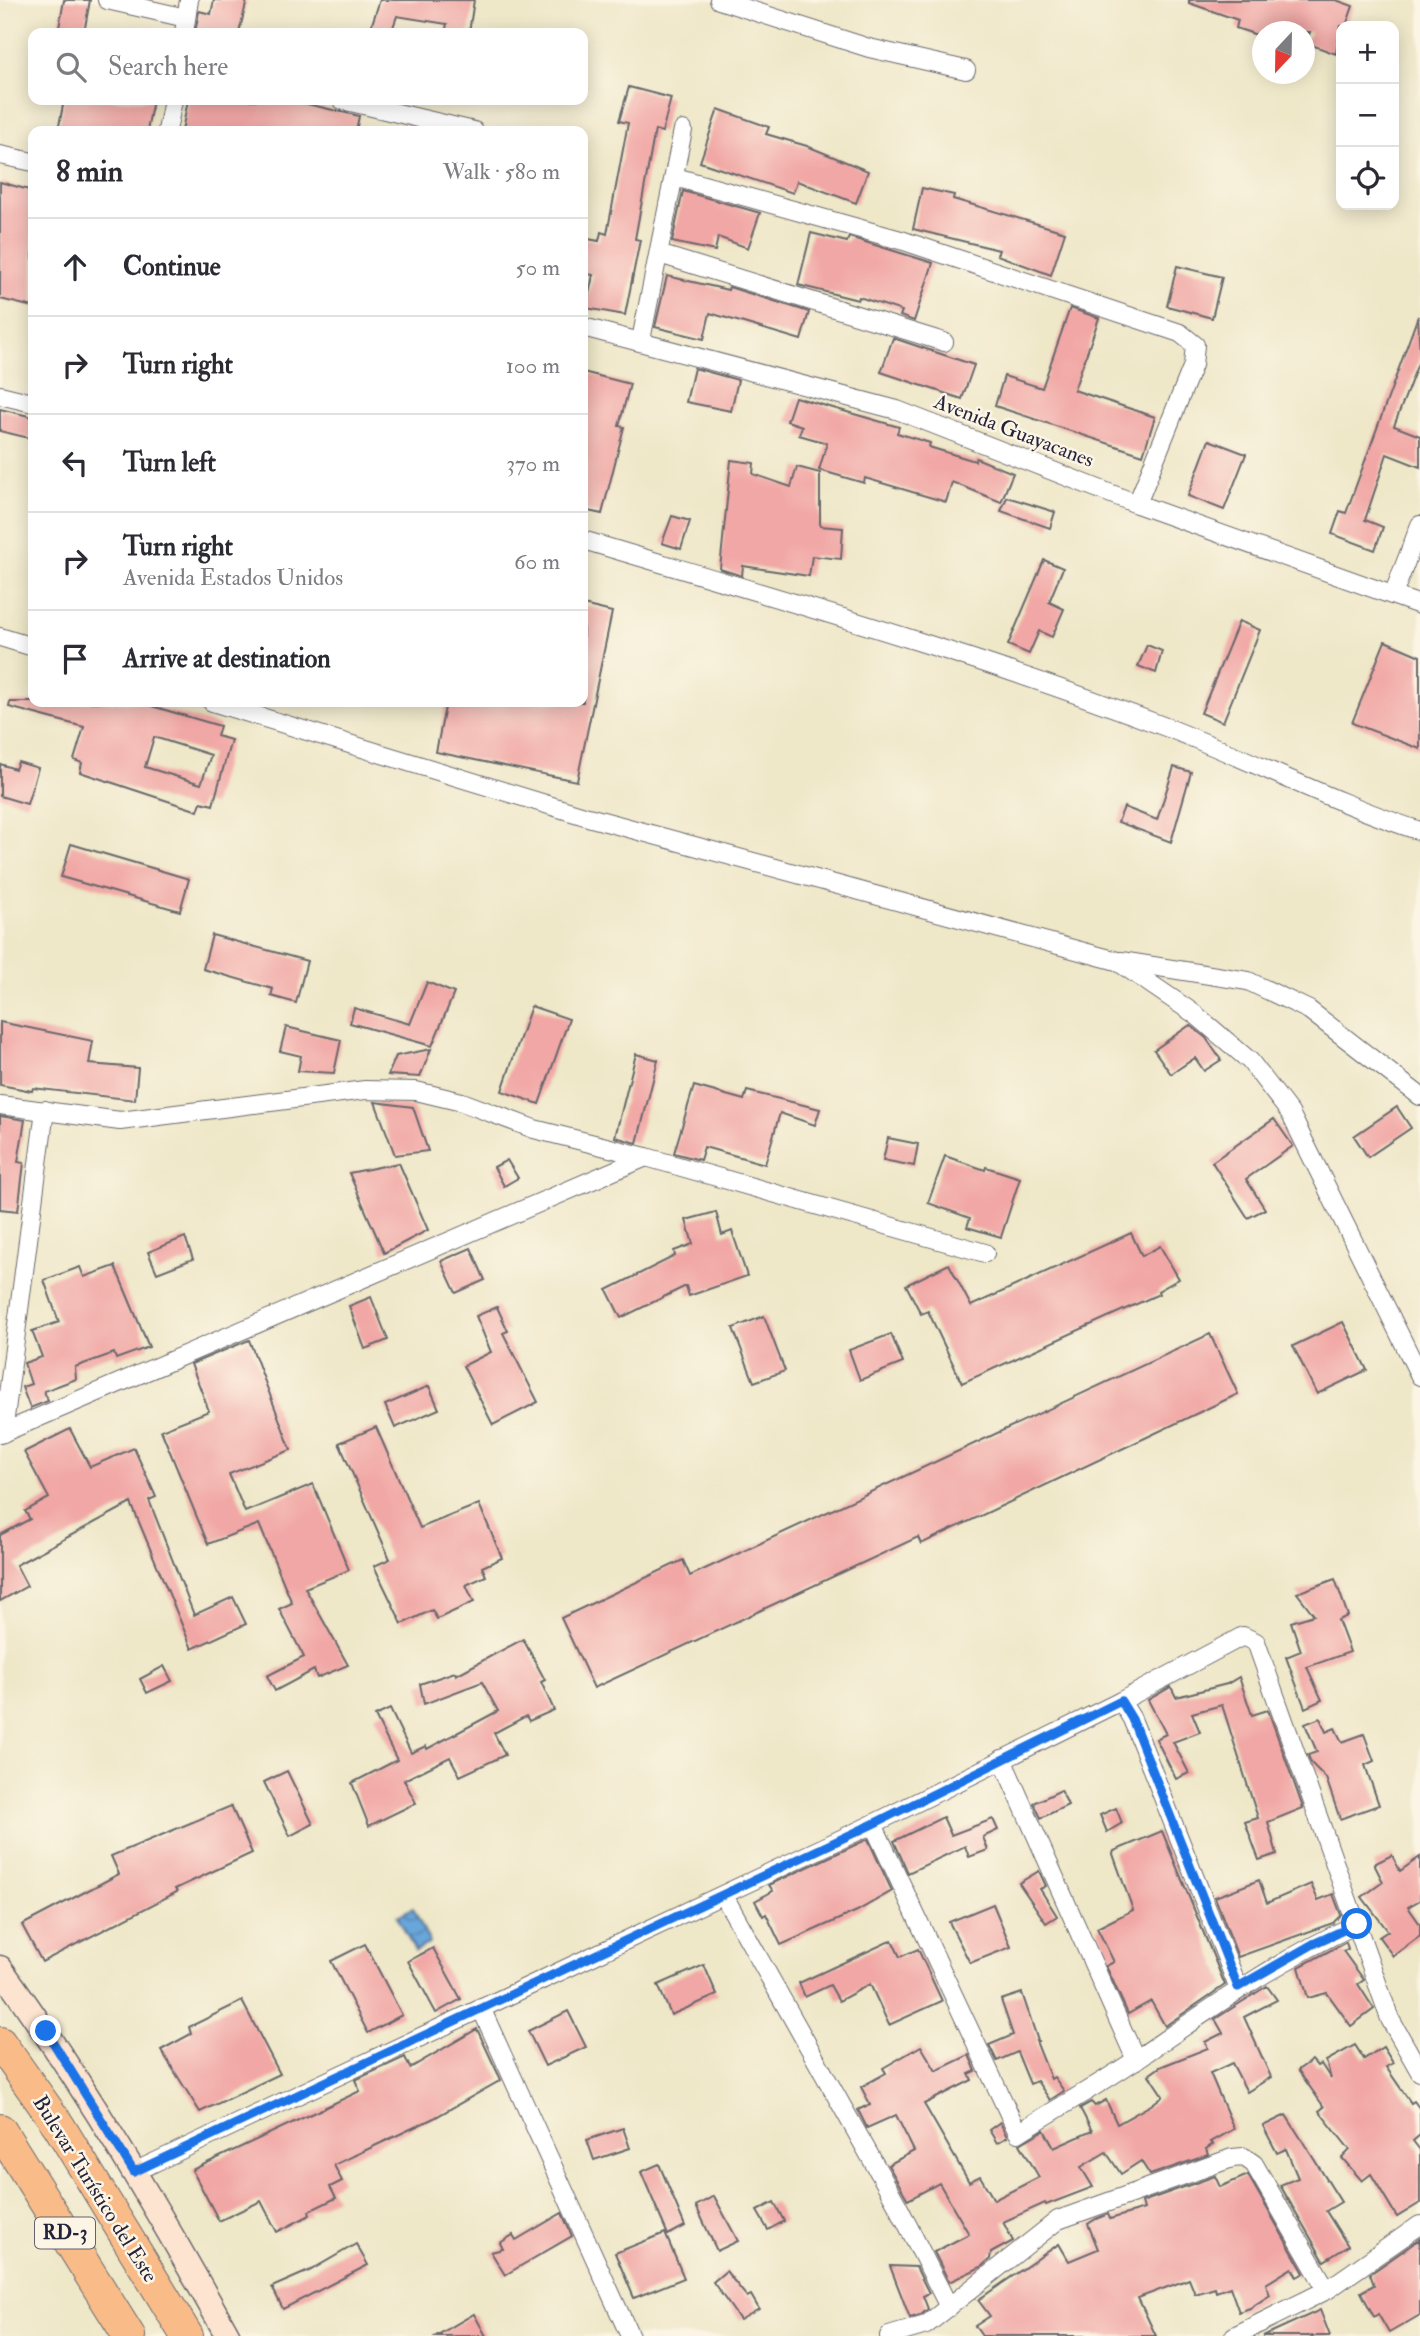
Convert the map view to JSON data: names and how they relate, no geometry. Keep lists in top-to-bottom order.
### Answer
{
  "streets": {
    "highway": ["Bulevar Turístico del Este", "RD-3"],
    "street": ["Avenida Guayacanes"]
  },
  "north": "bottom",
  "page": {
    "map_buttons": ["+", "−"],
    "search": "Search here",
    "heading": ["8 min", "Walk · 580 m"],
    "list": [
      ["Continue", "50 m"],
      ["Turn right", "100 m"],
      ["Turn left", "370 m"],
      ["Turn right", "Avenida Estados Unidos", "60 m"],
      "Arrive at destination"
    ]
  }
}
